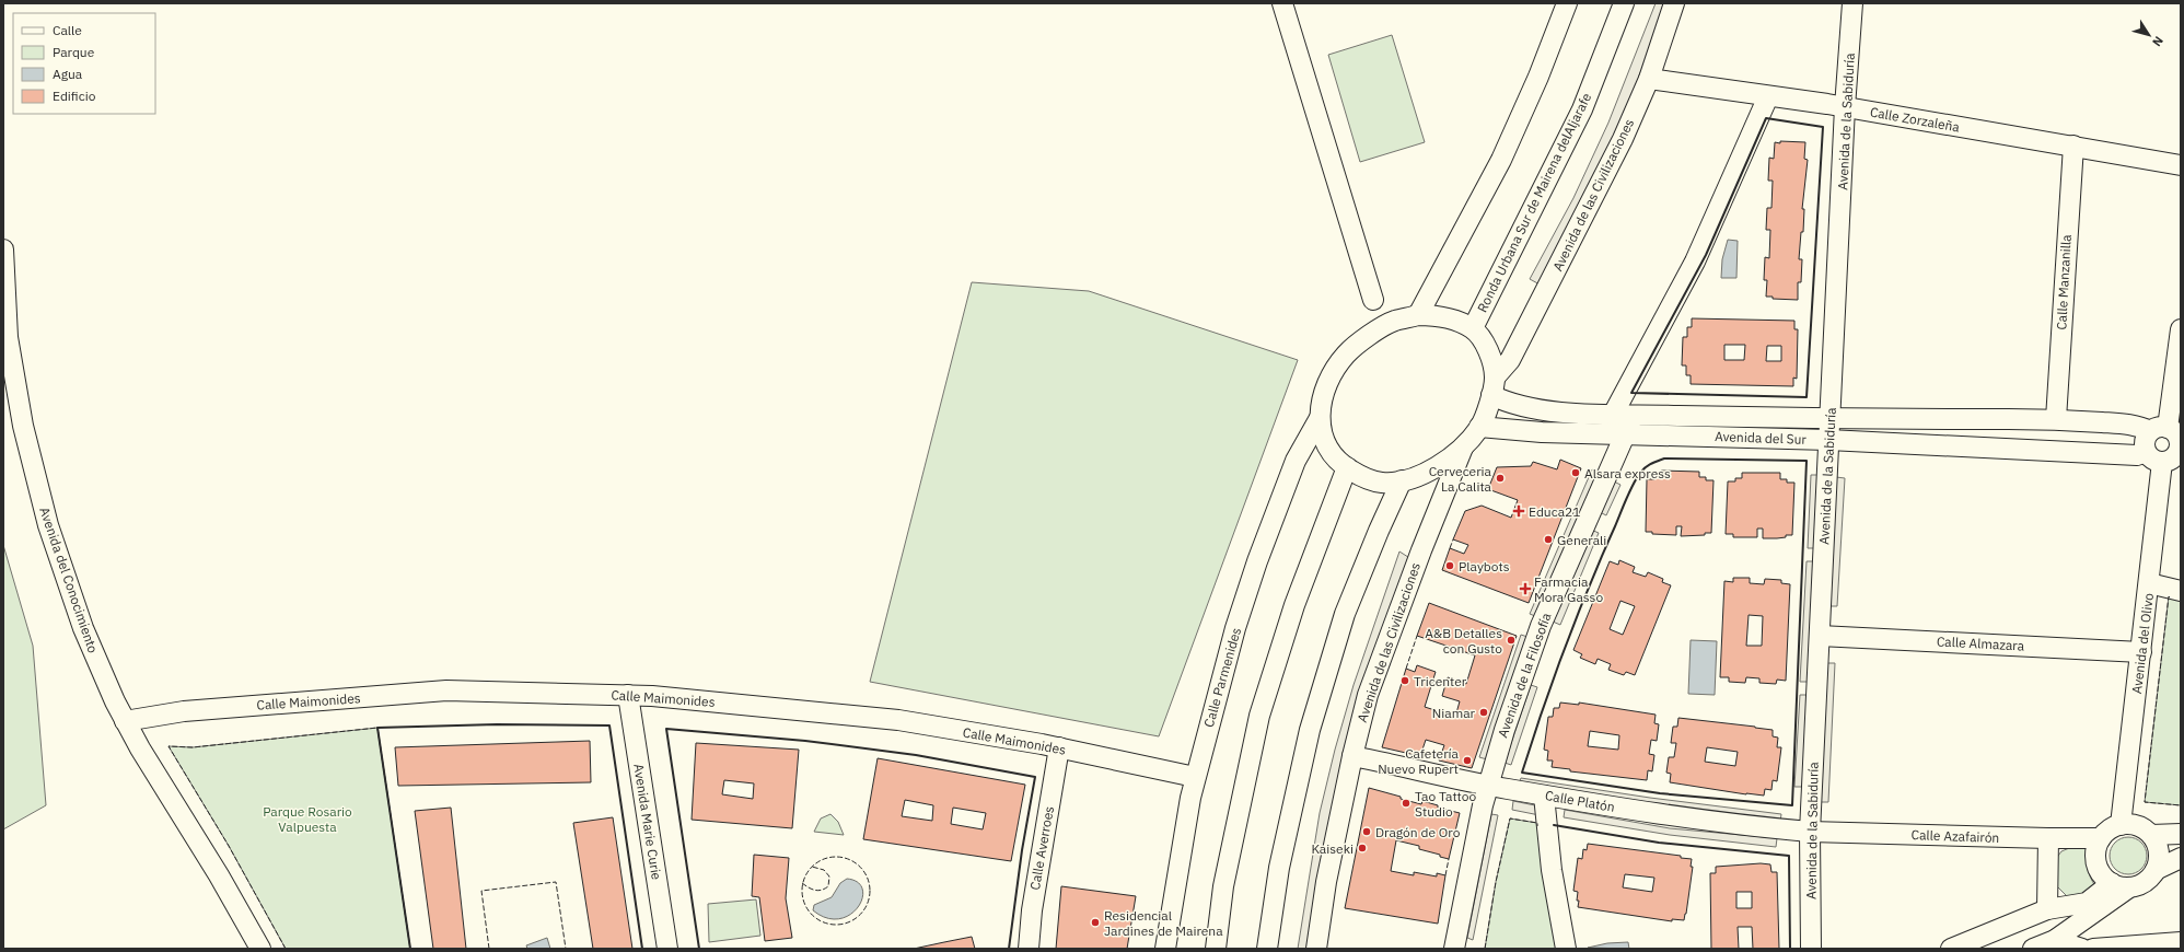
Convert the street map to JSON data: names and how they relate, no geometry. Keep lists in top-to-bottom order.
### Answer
{
  "streets": {
    "street": [
      "Calle Zorzaleña",
      "Avenida de la Sabiduría",
      "Avenida de las Civilizaciones",
      "Ronda Urbana Sur de Mairena delAljarafe",
      "Calle Manzanilla",
      "Avenida del Sur",
      "Avenida del Conocimiento",
      "Calle Almazara",
      "Avenida del Olivo",
      "Avenida de la Filosofía",
      "Calle Parmenides",
      "Calle Maimonides",
      "Calle Platón",
      "Avenida Marie Curie",
      "Calle Azafairón",
      "Calle Averroes"
    ]
  },
  "crossings": [
    ["Calle Zorzaleña", "Avenida de la Sabiduría"],
    ["Calle Zorzaleña", "Avenida de las Civilizaciones"],
    ["Calle Zorzaleña", "Calle Manzanilla"],
    ["Avenida de la Sabiduría", "Avenida del Sur"],
    ["Avenida de la Sabiduría", "Calle Almazara"],
    ["Avenida de la Sabiduría", "Calle Platón"],
    ["Avenida de la Sabiduría", "Calle Azafairón"],
    ["Avenida de las Civilizaciones", "Ronda Urbana Sur de Mairena delAljarafe"],
    ["Avenida de las Civilizaciones", "Avenida del Sur"],
    ["Avenida de las Civilizaciones", "Calle Platón"],
    ["Ronda Urbana Sur de Mairena delAljarafe", "Avenida del Sur"],
    ["Ronda Urbana Sur de Mairena delAljarafe", "Calle Parmenides"],
    ["Calle Manzanilla", "Avenida del Sur"],
    ["Avenida del Sur", "Avenida del Olivo"],
    ["Avenida del Sur", "Avenida de la Filosofía"],
    ["Avenida del Conocimiento", "Calle Maimonides"],
    ["Calle Almazara", "Avenida del Olivo"],
    ["Avenida del Olivo", "Calle Azafairón"],
    ["Avenida de la Filosofía", "Calle Platón"],
    ["Calle Parmenides", "Calle Maimonides"],
    ["Calle Maimonides", "Avenida Marie Curie"],
    ["Calle Maimonides", "Calle Averroes"],
    ["Calle Platón", "Calle Azafairón"]
  ],
  "parks": ["Parque Rosario Valpuesta"],
  "places": {
    "other": [
      "Alsara express",
      "Cerveceria La Calita",
      "Generali",
      "Playbots",
      "A&B Detalles con Gusto",
      "Tricenter",
      "Niamar",
      "Cafetería Nuevo Rupert",
      "Tao Tattoo Studio",
      "Dragón de Oro",
      "Kaiseki",
      "Residencial Jardines de Mairena"
    ],
    "health": ["Educa21", "Farmacia Mora Gasso"]
  },
  "legend": [
    "Calle",
    "Parque",
    "Agua",
    "Edificio"
  ],
  "north": "bottom right"
}
